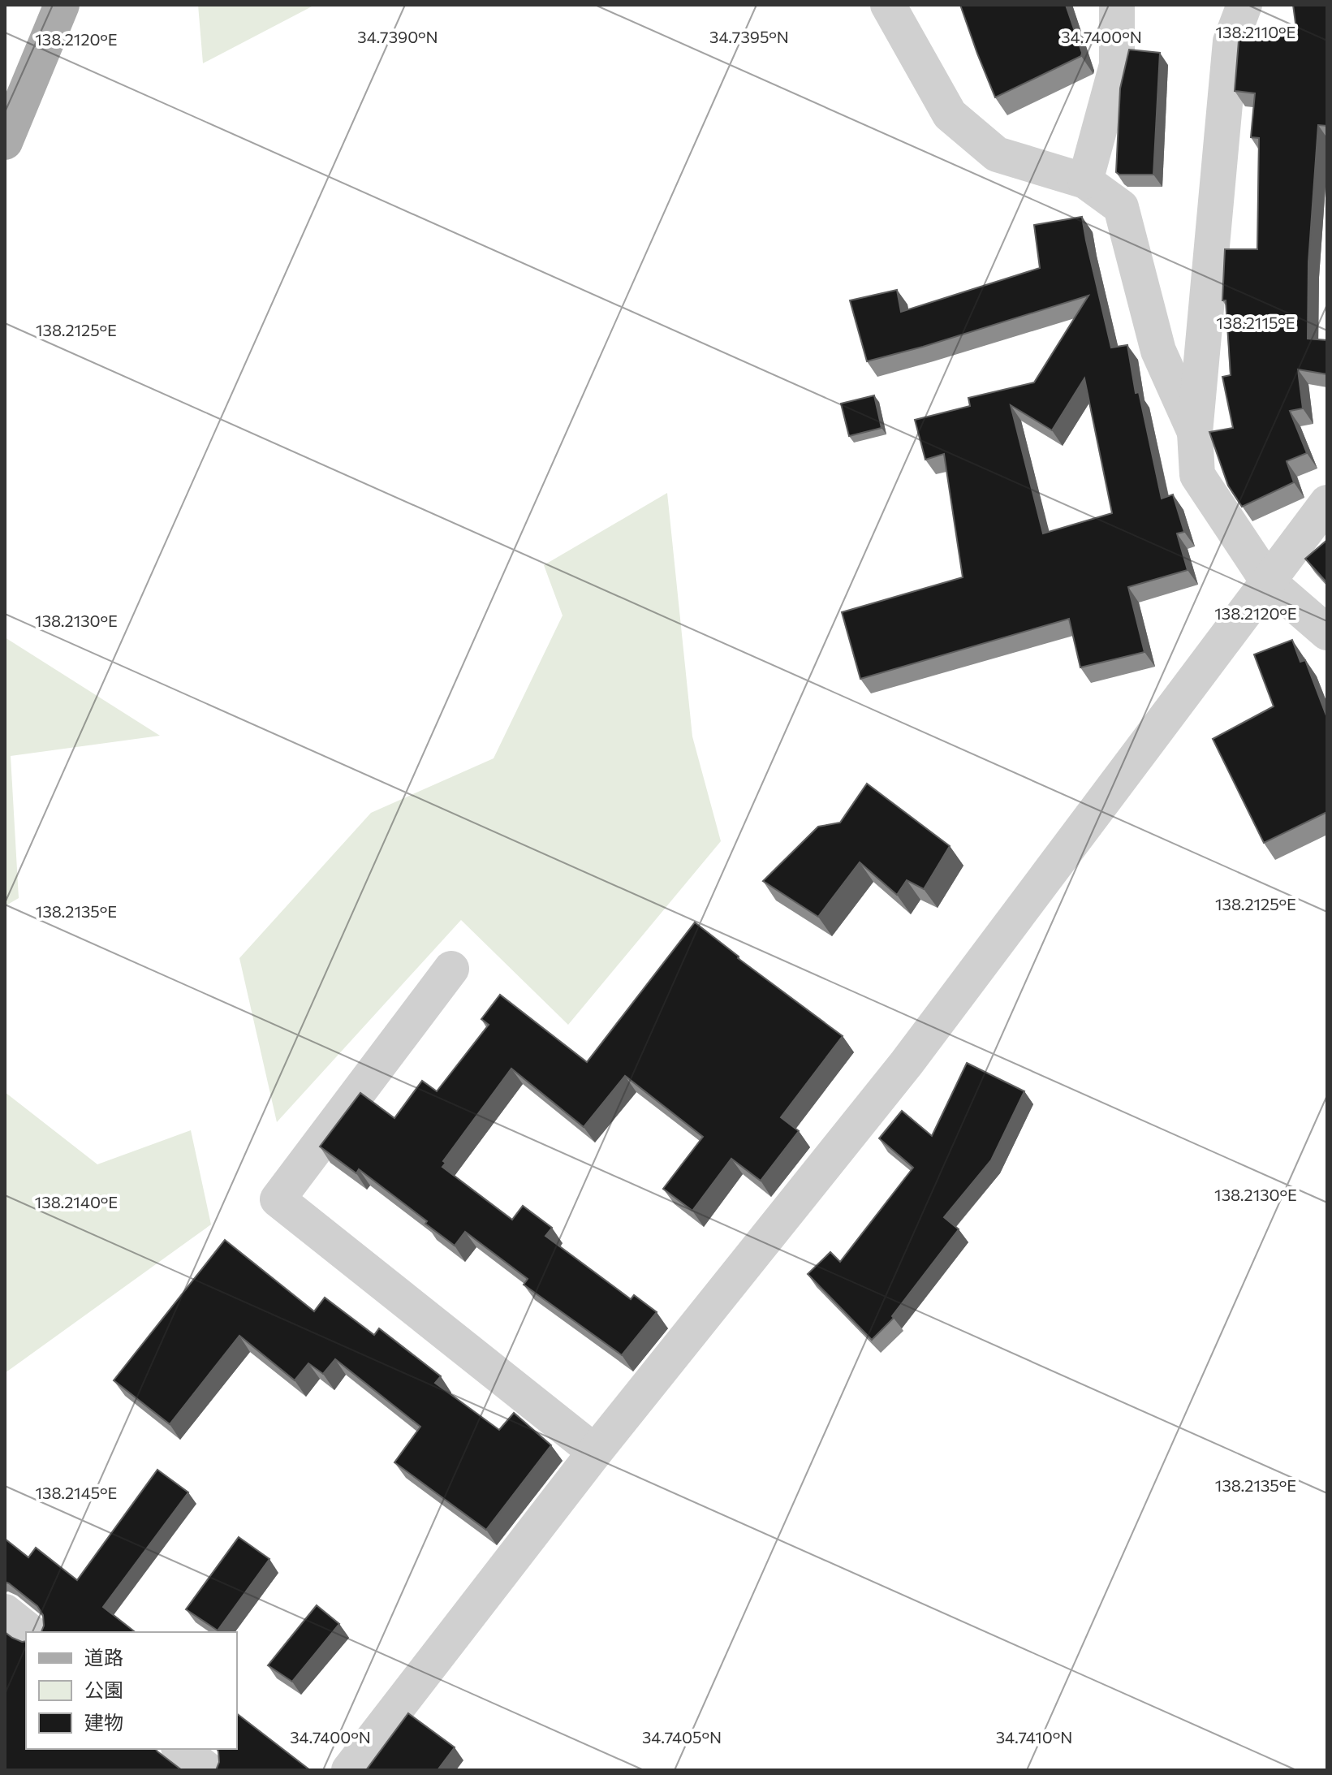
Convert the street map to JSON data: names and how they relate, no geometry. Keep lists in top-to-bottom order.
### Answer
{
  "legend": ["道路", "公園", "建物"],
  "coordinates": [
    "138.2110°E",
    "34.7390°N",
    "34.7400°N",
    "34.7395°N",
    "138.2120°E",
    "138.2115°E",
    "138.2125°E",
    "138.2130°E",
    "138.2135°E",
    "138.2140°E",
    "138.2145°E",
    "34.7405°N",
    "34.7410°N"
  ]
}
